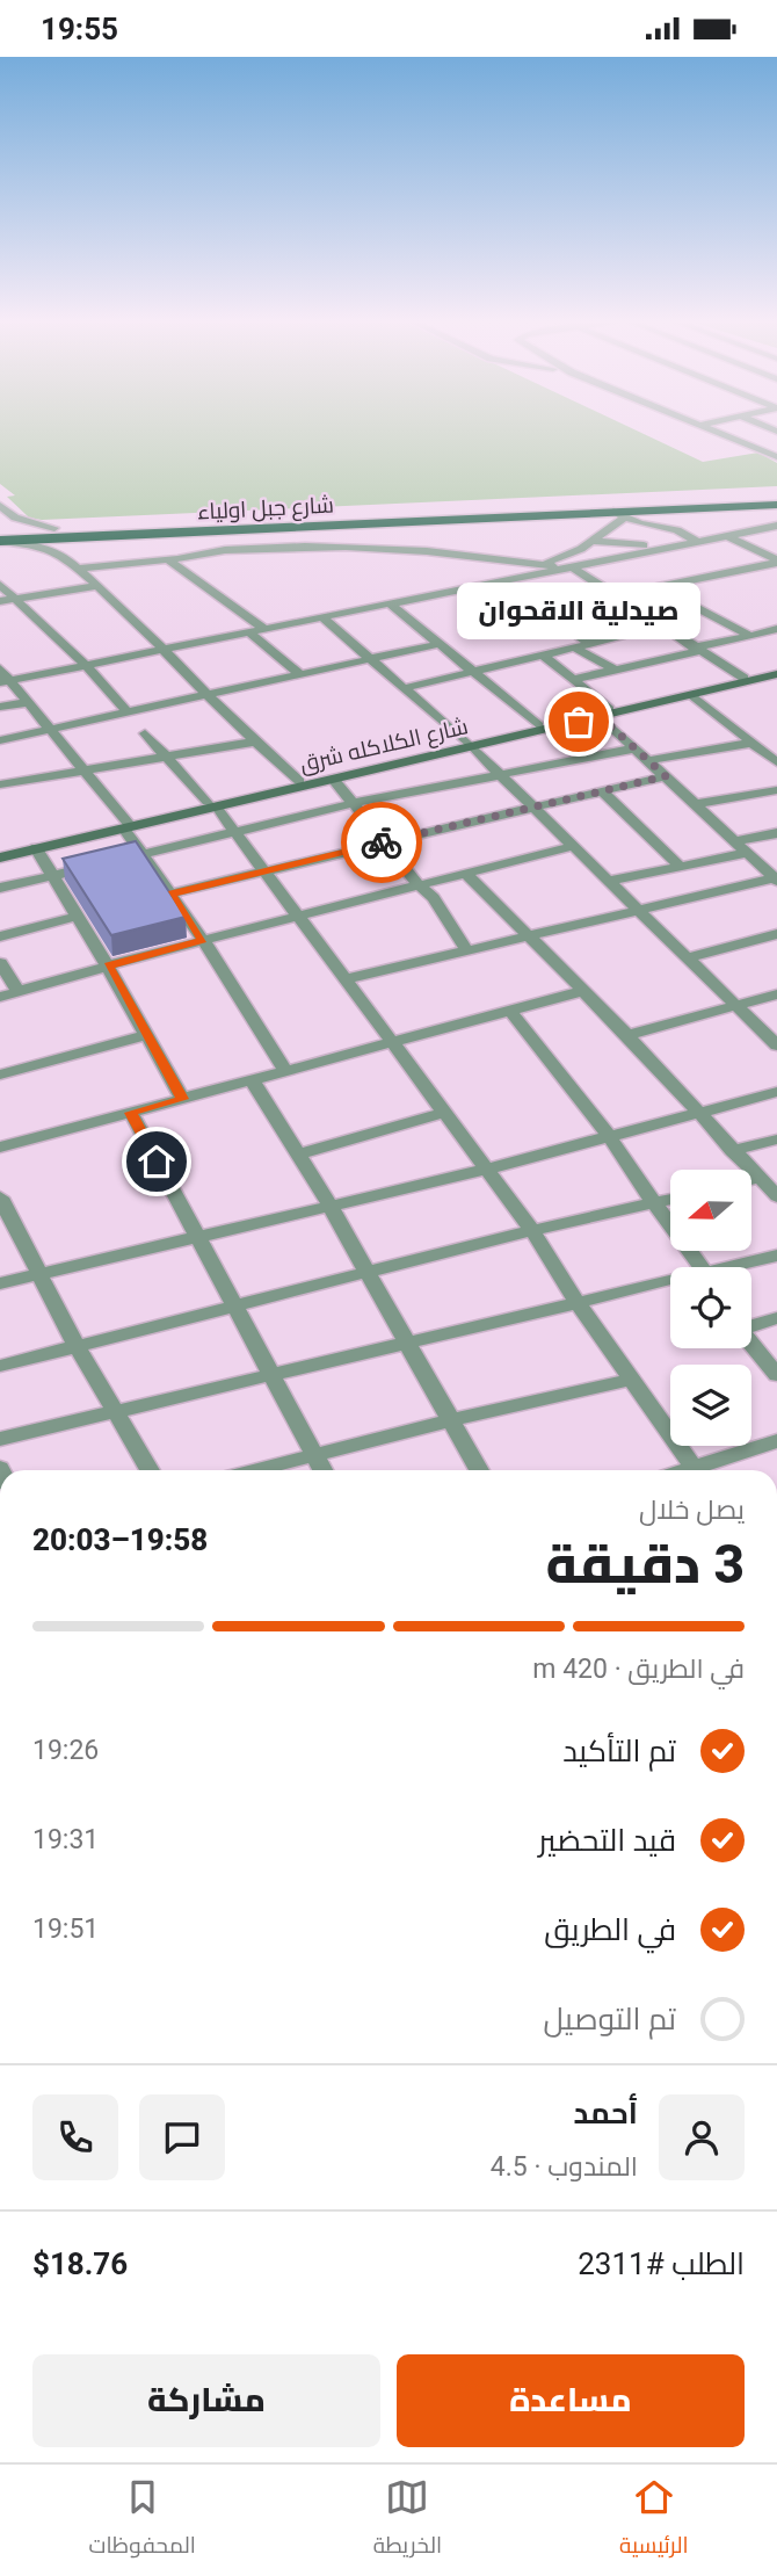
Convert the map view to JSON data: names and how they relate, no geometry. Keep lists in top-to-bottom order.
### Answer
{
  "streets": {
    "highway": ["شارع جبل اولياء"],
    "street": ["شارع الكلاكله شرق"]
  },
  "places": ["صيدلية الاقحوان"],
  "north": "left",
  "page": {
    "status": "19:55",
    "bubble": "صيدلية الاقحوان",
    "heading": ["3 دقيقة", "يصل خلال", "19:58–20:03"],
    "panel": [
      "أحمد",
      "المندوب · 4.5",
      "الطلب #2311",
      "$18.76"
    ],
    "bar": "في الطريق · 420 m",
    "list": [
      ["تم التأكيد", "19:26"],
      ["قيد التحضير", "19:31"],
      ["في الطريق", "19:51"],
      "تم التوصيل"
    ],
    "buttons": ["مساعدة", "مشاركة"],
    "tabs": ["الرئيسية", "الخريطة", "المحفوظات"]
  }
}
